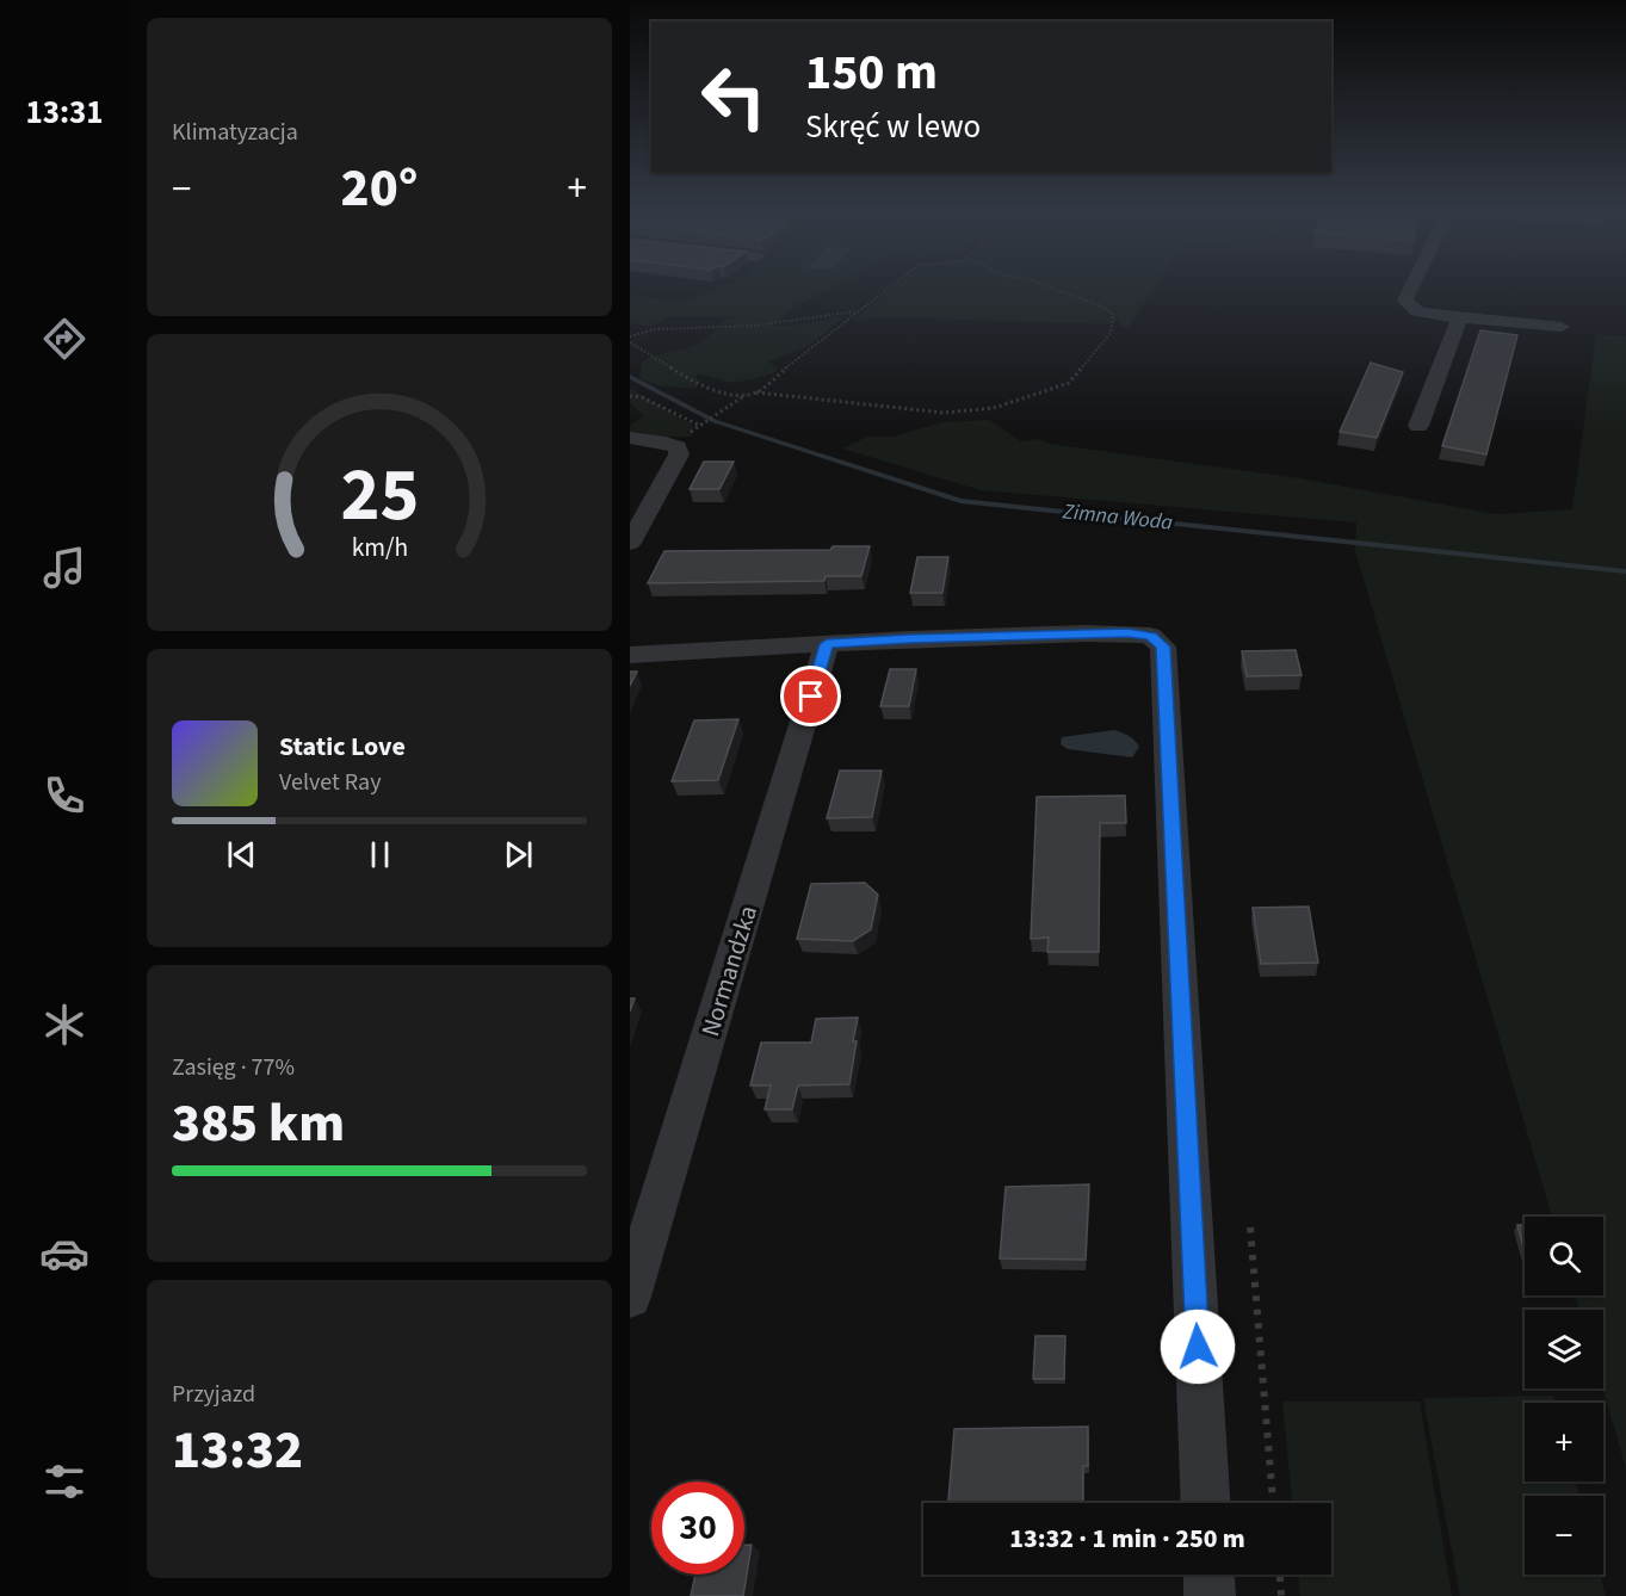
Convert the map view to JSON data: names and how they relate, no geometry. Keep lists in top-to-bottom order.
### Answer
{
  "streets": {
    "street": ["Normandzka"]
  },
  "water": ["Zimna Woda"],
  "page": {
    "tabs": "13:31",
    "tile": [
      "Klimatyzacja",
      ["Zasięg · 77%", "385 km"],
      ["Przyjazd", "13:32"]
    ],
    "turn": ["150 m", "Skręć w lewo"],
    "heat": ["−", "20°", "+"],
    "song": ["Static Love", "Velvet Ray"],
    "map_buttons": ["+", "−"],
    "limit": "30",
    "trip": "13:32 · 1 min · 250 m",
    "gauge": ["25", "km/h"]
  }
}
